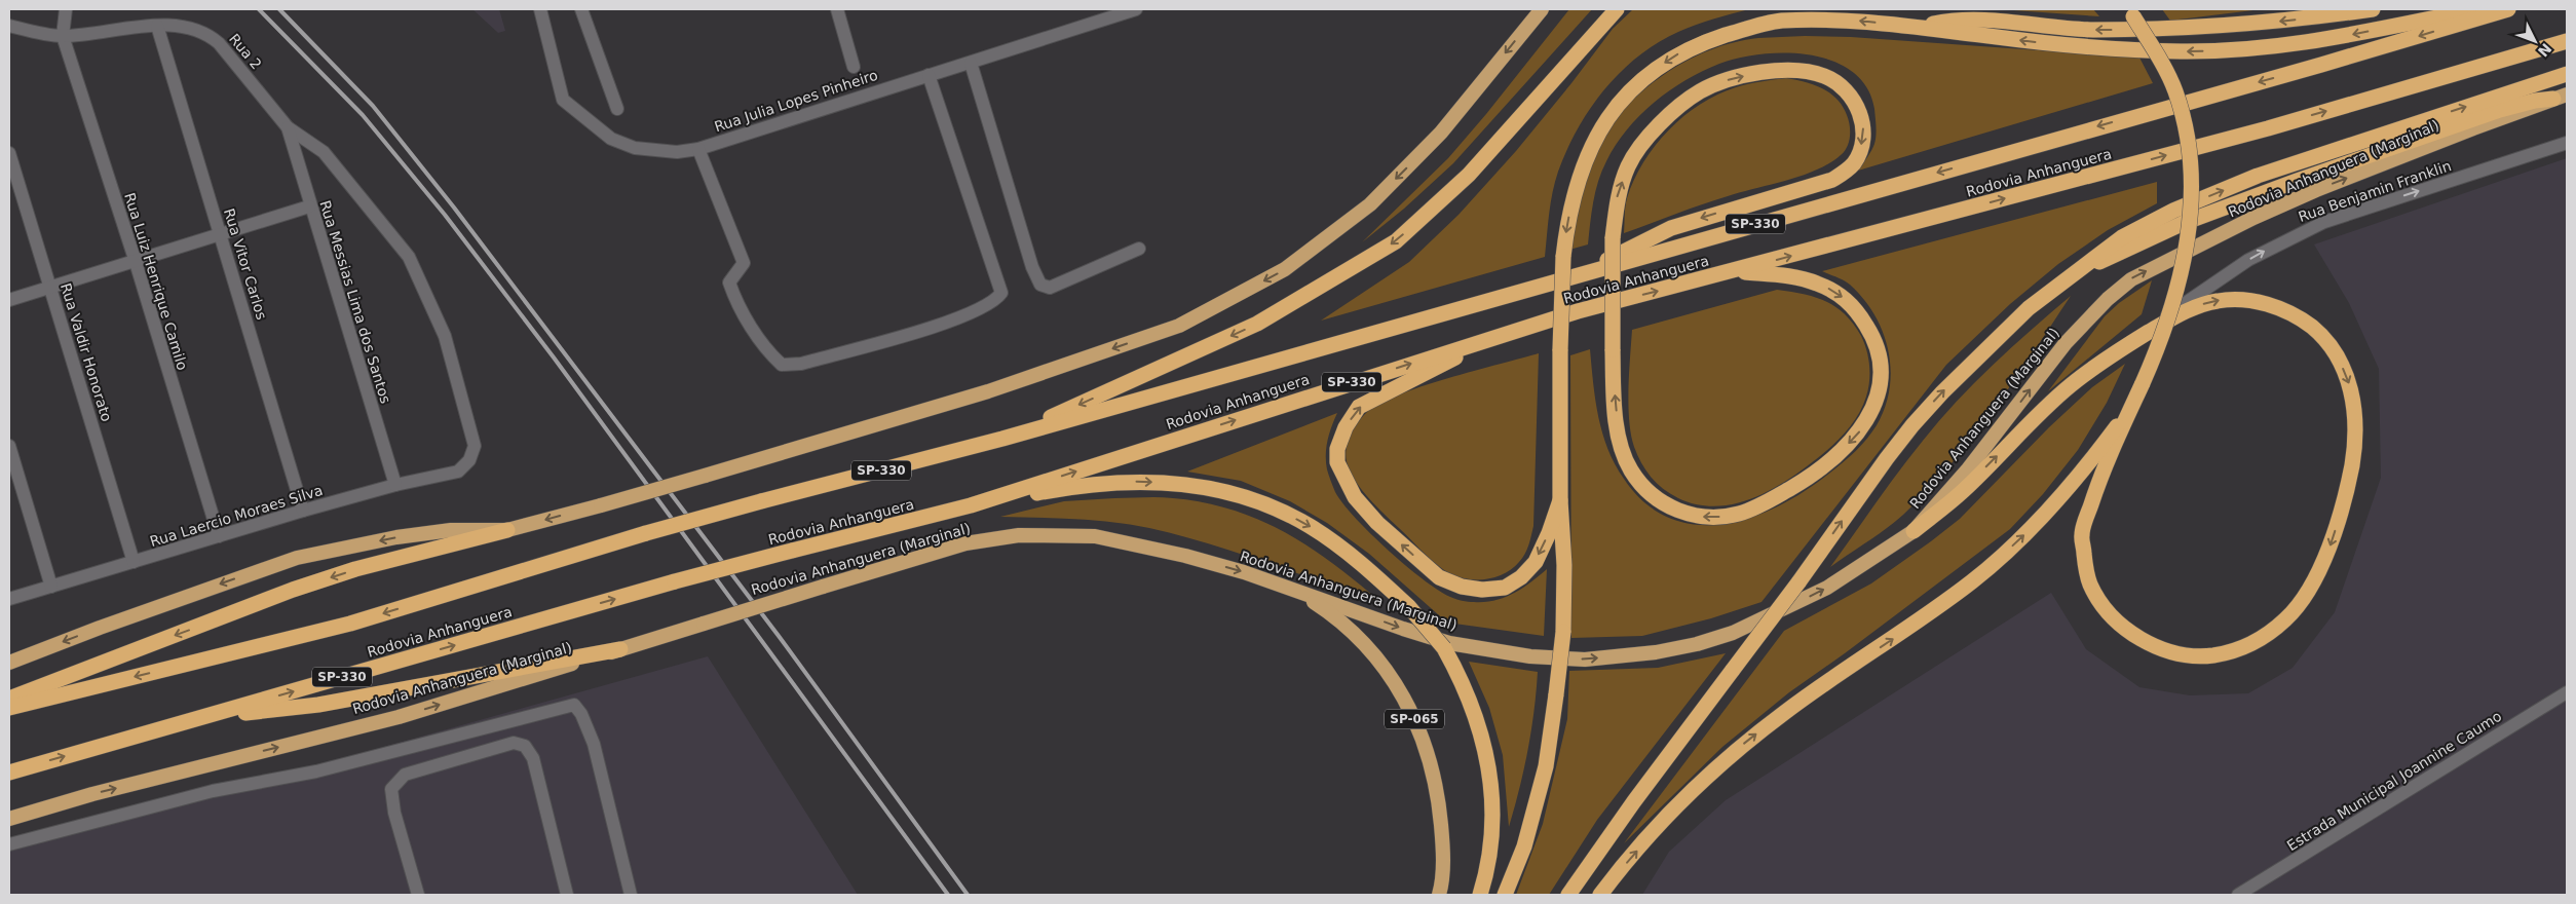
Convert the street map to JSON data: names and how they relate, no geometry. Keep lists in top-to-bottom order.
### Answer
{
  "streets": {
    "highway": [
      "Rodovia Anhanguera (Marginal)",
      "Rodovia Anhanguera",
      "SP-330",
      "SP-065"
    ],
    "street": [
      "Rua 2",
      "Rua Julia Lopes Pinheiro",
      "Rua Benjamin Franklin",
      "Rua Vitor Carlos",
      "Rua Luiz Henrique Camilo",
      "Rua Messias Lima dos Santos",
      "Rua Valdir Honorato",
      "Rua Laercio Moraes Silva",
      "Estrada Municipal Joannine Caumo"
    ]
  },
  "crossings": [
    ["Rua 2", "Rua Vitor Carlos"],
    ["Rua 2", "Rua Luiz Henrique Camilo"],
    ["Rua 2", "Rua Messias Lima dos Santos"],
    ["Rua 2", "Rua Laercio Moraes Silva"],
    ["Rodovia Anhanguera (Marginal)", "SP-065"],
    ["Rua Vitor Carlos", "Rua Laercio Moraes Silva"],
    ["Rua Luiz Henrique Camilo", "Rua Laercio Moraes Silva"],
    ["Rua Messias Lima dos Santos", "Rua Laercio Moraes Silva"],
    ["Rua Valdir Honorato", "Rua Laercio Moraes Silva"]
  ],
  "one_way": ["Rua Benjamin Franklin"],
  "north": "bottom right"
}
